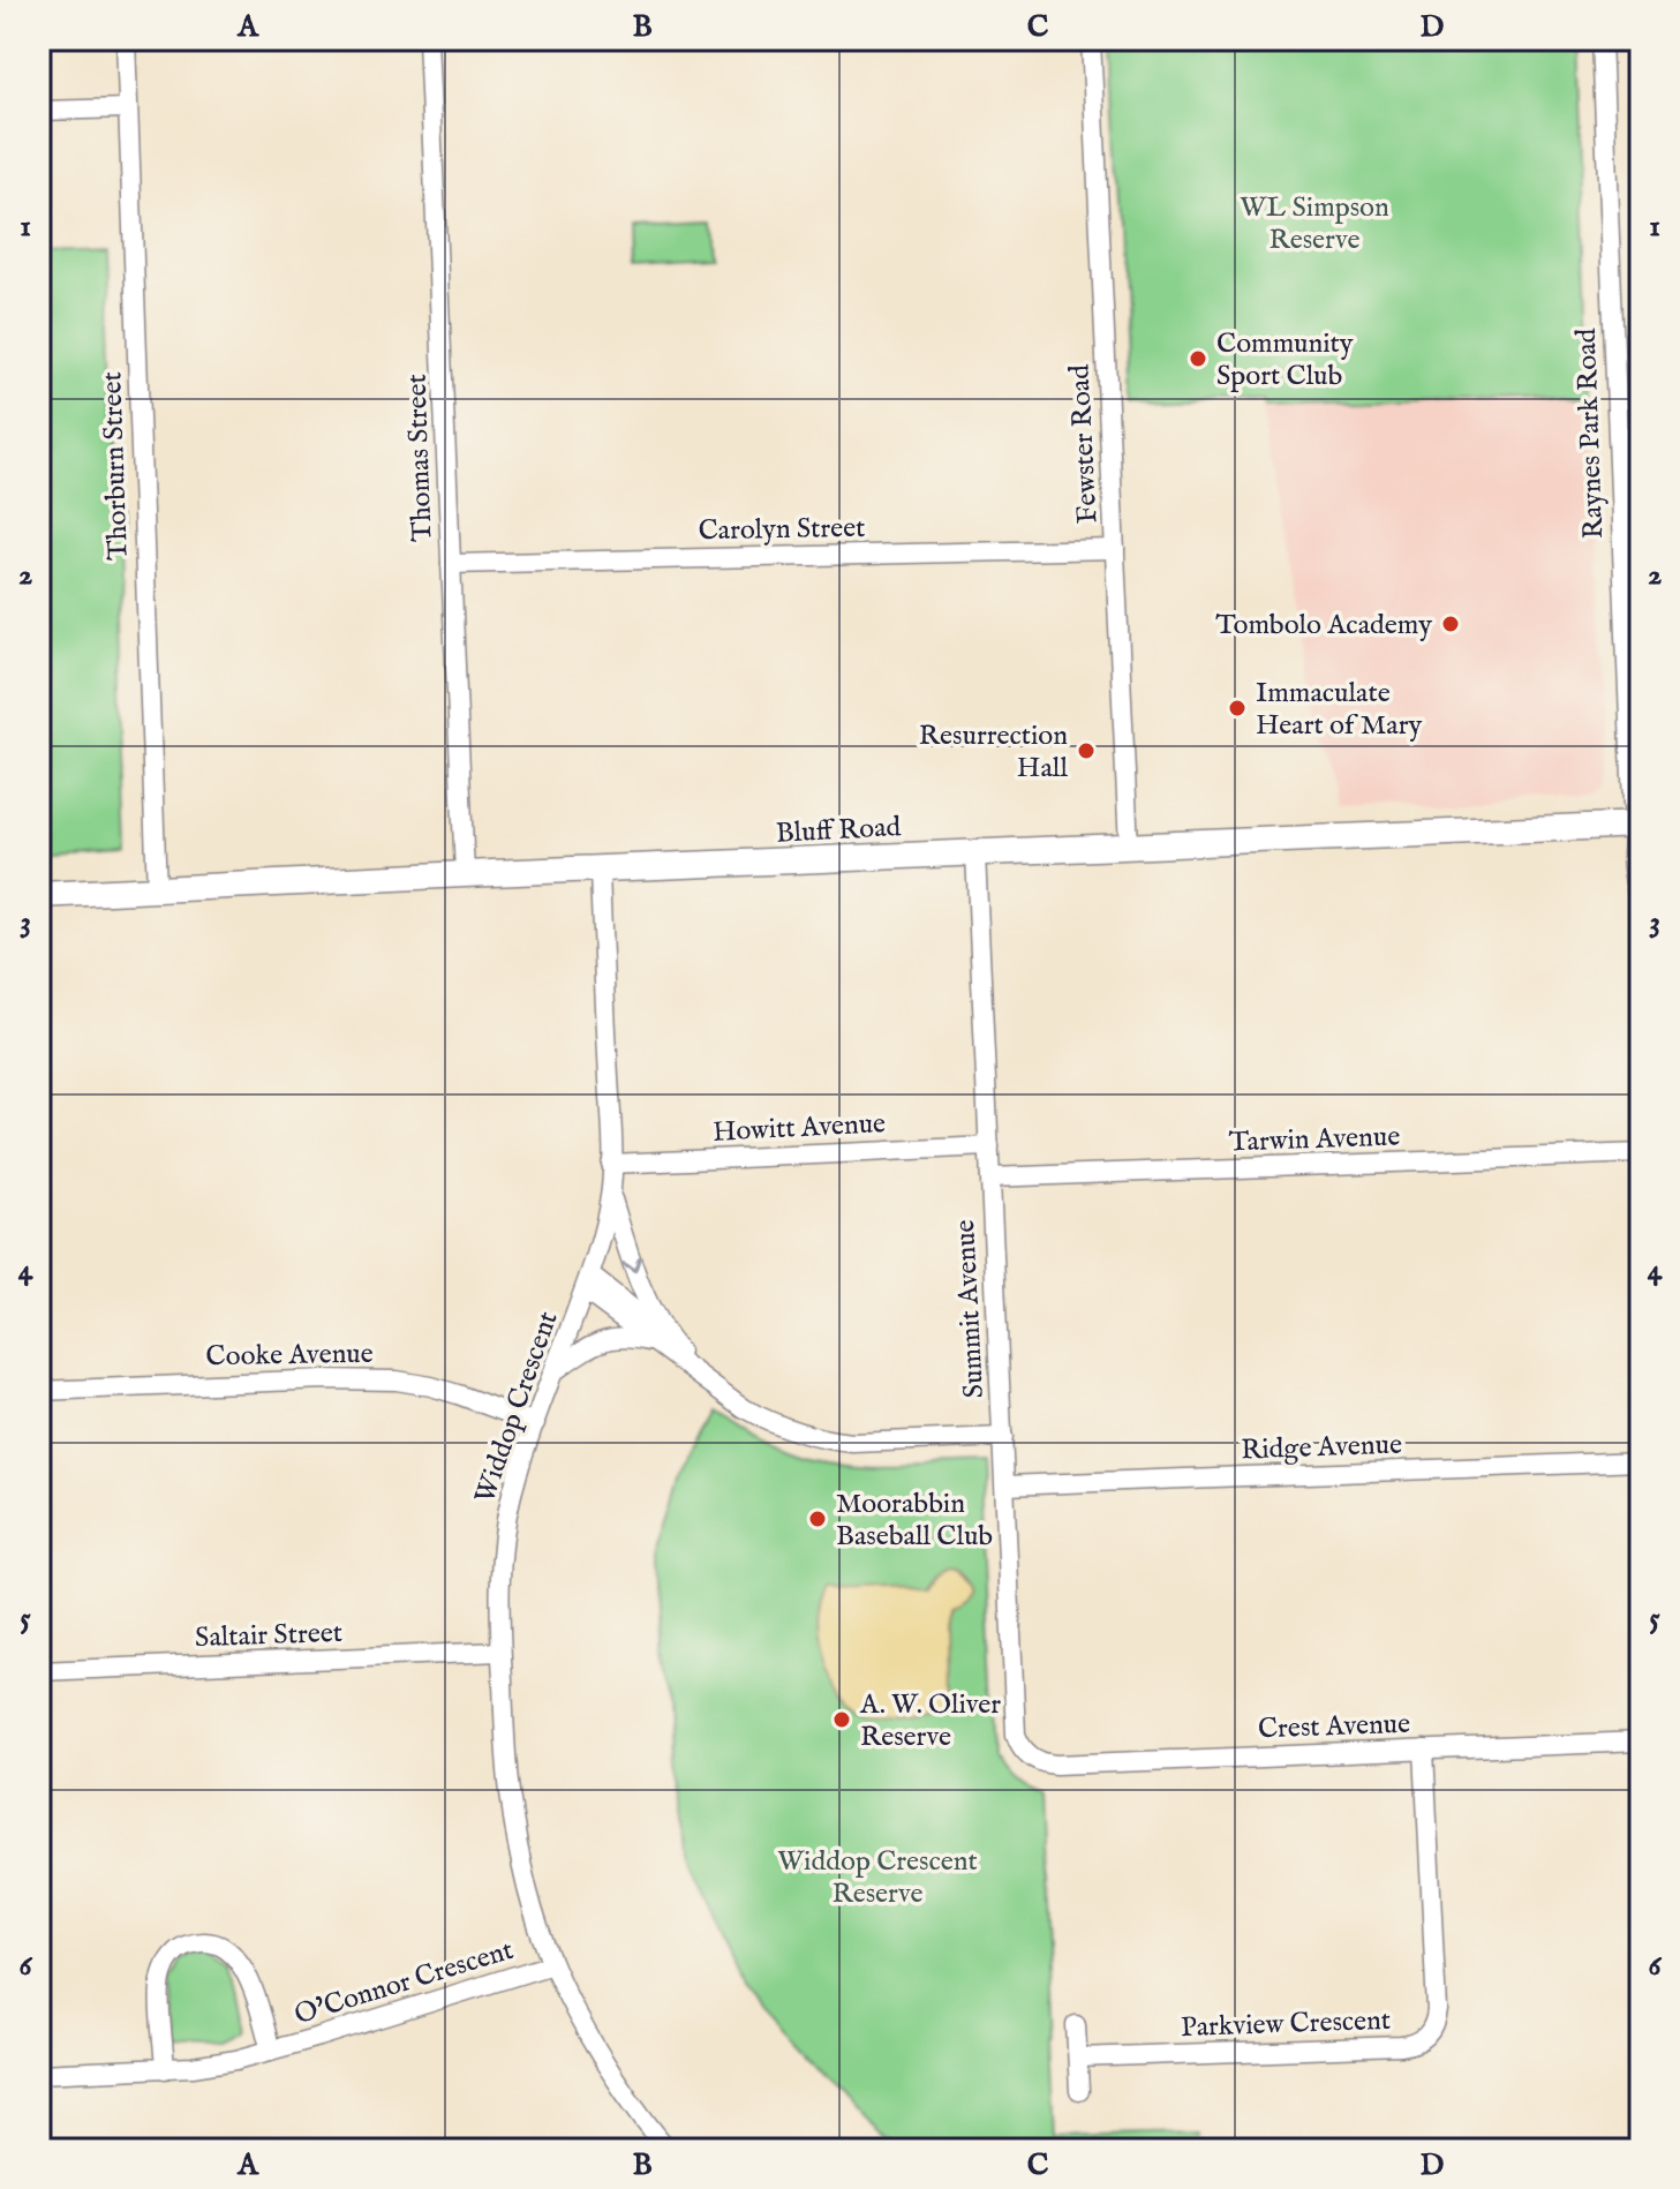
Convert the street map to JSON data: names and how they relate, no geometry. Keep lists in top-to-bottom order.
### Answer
{
  "streets": {
    "main road": ["Bluff Road"],
    "street": [
      "Raynes Park Road",
      "Fewster Road",
      "Thomas Street",
      "Thorburn Street",
      "Carolyn Street",
      "Howitt Avenue",
      "Tarwin Avenue",
      "Summit Avenue",
      "Cooke Avenue",
      "Widdop Crescent",
      "Ridge Avenue",
      "Saltair Street",
      "Crest Avenue",
      "O'Connor Crescent",
      "Parkview Crescent"
    ]
  },
  "crossings": [
    ["Raynes Park Road", "Bluff Road"],
    ["Fewster Road", "Carolyn Street"],
    ["Fewster Road", "Bluff Road"],
    ["Thomas Street", "Carolyn Street"],
    ["Thomas Street", "Bluff Road"],
    ["Thorburn Street", "Bluff Road"],
    ["Bluff Road", "Summit Avenue"],
    ["Bluff Road", "Widdop Crescent"],
    ["Howitt Avenue", "Summit Avenue"],
    ["Howitt Avenue", "Widdop Crescent"],
    ["Tarwin Avenue", "Summit Avenue"],
    ["Summit Avenue", "Ridge Avenue"],
    ["Summit Avenue", "Crest Avenue"],
    ["Cooke Avenue", "Widdop Crescent"],
    ["Widdop Crescent", "Saltair Street"],
    ["Widdop Crescent", "O'Connor Crescent"],
    ["Crest Avenue", "Parkview Crescent"]
  ],
  "parks": ["WL Simpson Reserve", "Widdop Crescent Reserve"],
  "places": [
    "Community Sport Club",
    "Tombolo Academy",
    "Immaculate Heart of Mary",
    "Resurrection Hall",
    "Moorabbin Baseball Club",
    "A. W. Oliver Reserve"
  ],
  "grid": {
    "columns": [
      "A",
      "B",
      "C",
      "D"
    ],
    "rows": [
      "1",
      "2",
      "3",
      "4",
      "5",
      "6"
    ]
  }
}
